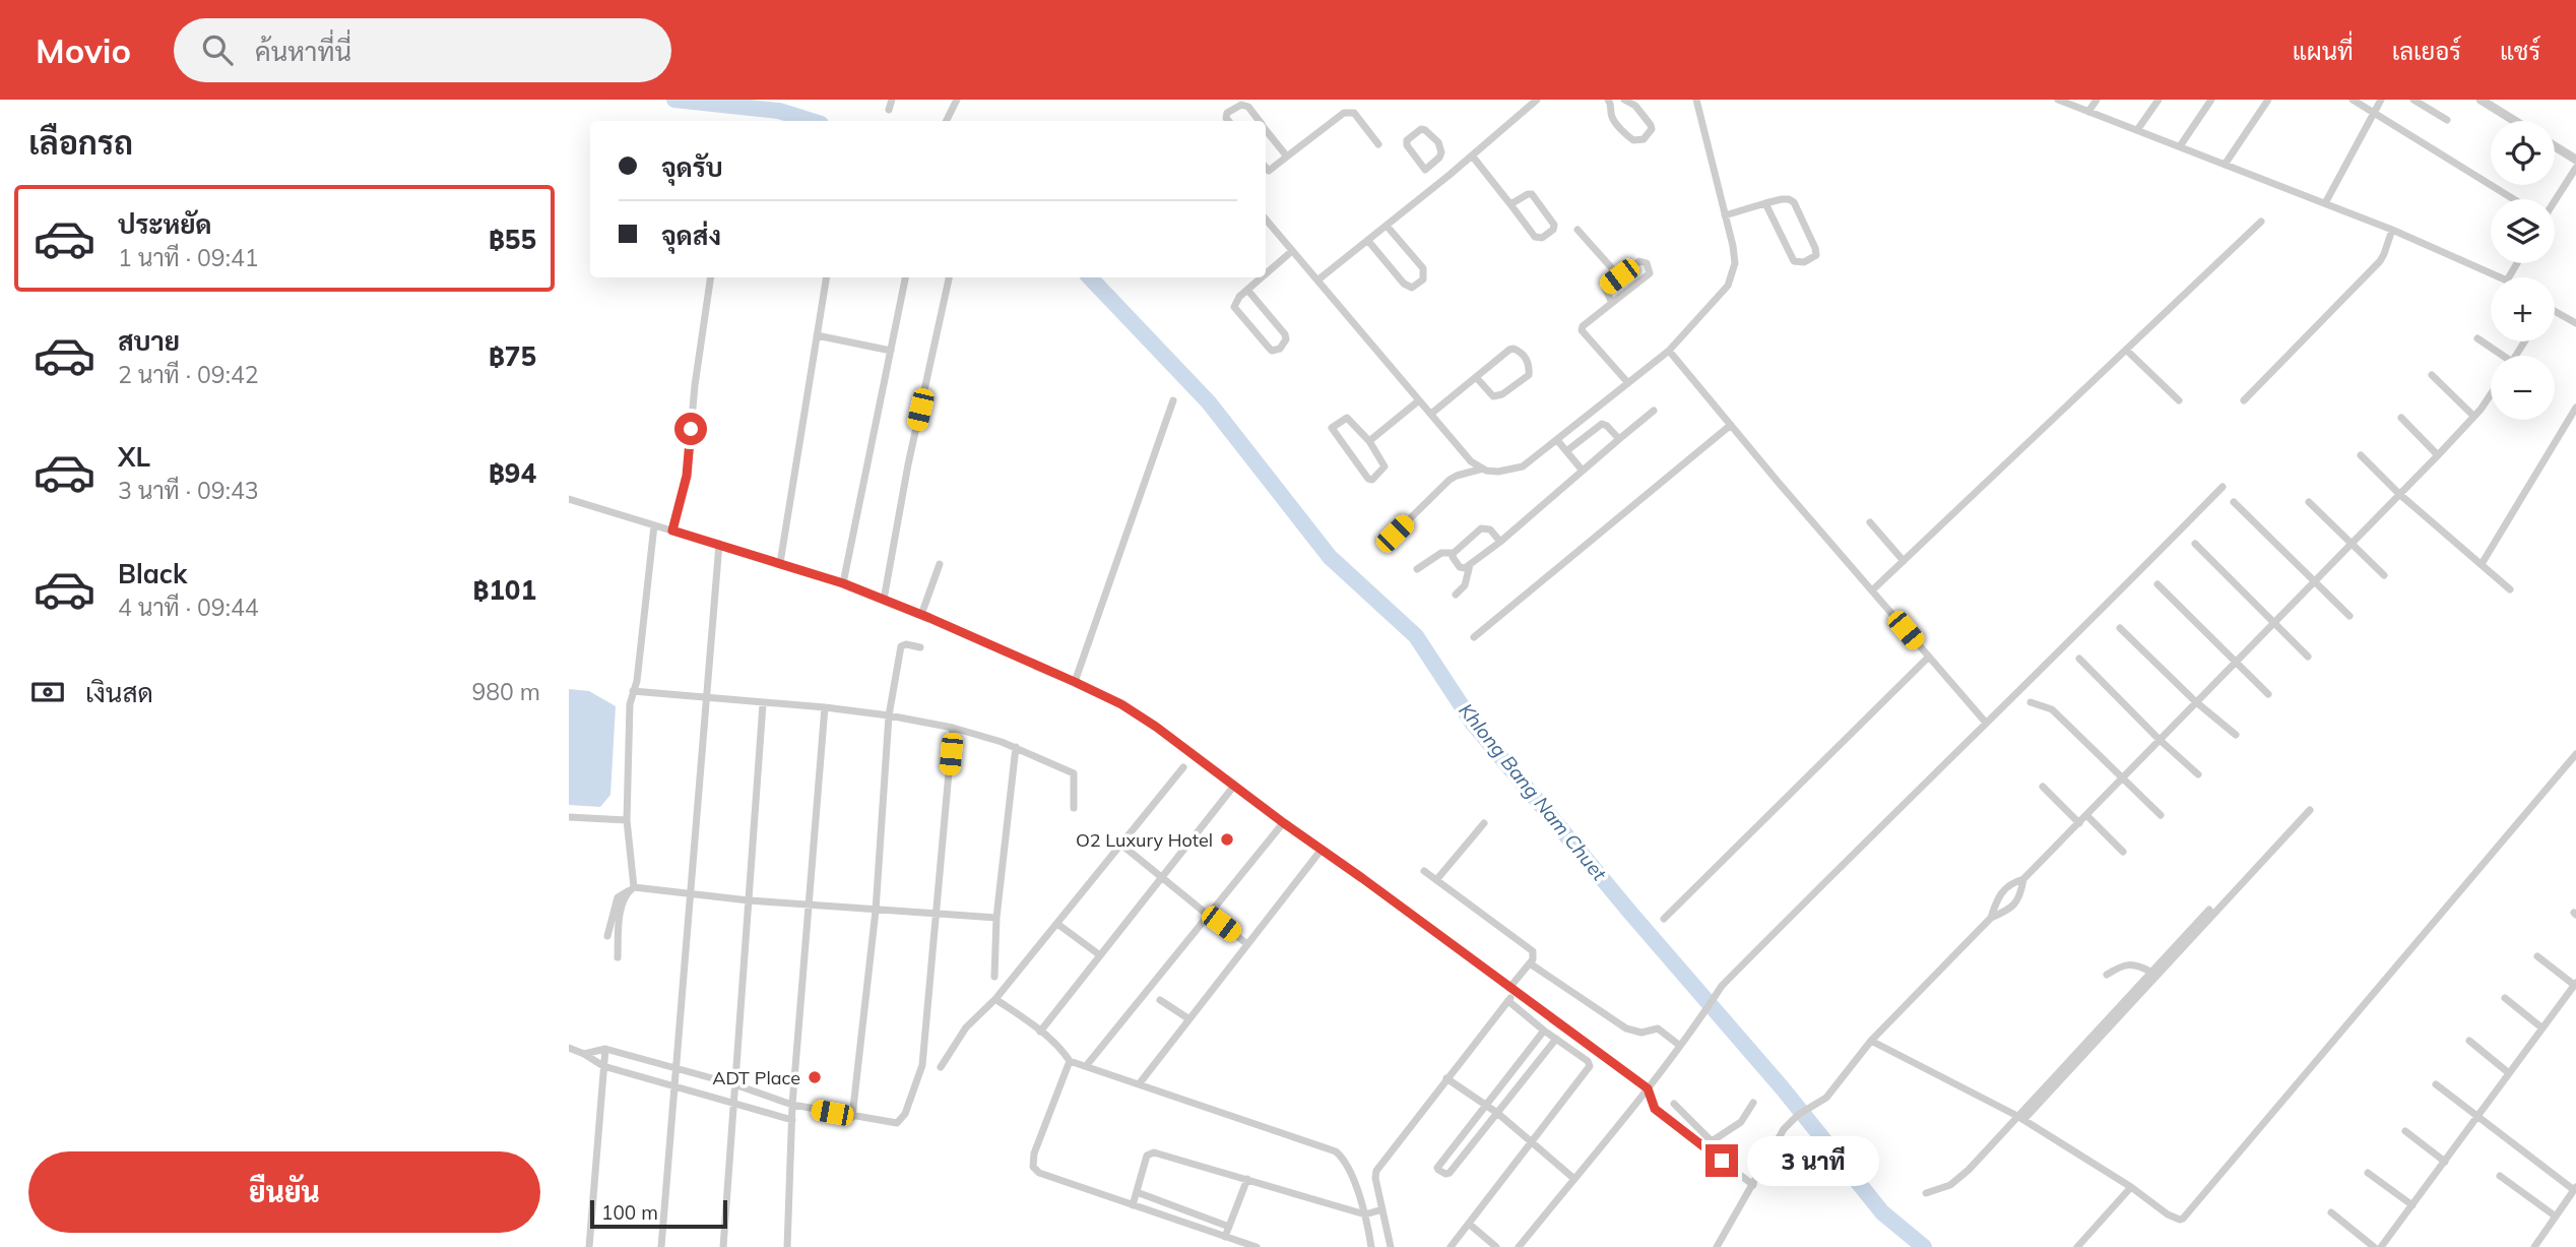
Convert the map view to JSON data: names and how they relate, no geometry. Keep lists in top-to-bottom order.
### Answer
{
  "water": ["Khlong Bang Nam Chuet"],
  "places": ["O2 Luxury Hotel", "ADT Place"],
  "scale_bar": "100 m",
  "page": {
    "header": "Movio",
    "search": "ค้นหาที่นี่",
    "nav": ["แผนที่", "เลเยอร์", "แชร์"],
    "heading": "เลือกรถ",
    "map_buttons": ["+", "−"],
    "banner": ["จุดรับ", "จุดส่ง"],
    "list": [
      {
        "name": "ประหยัด",
        "note": "1 นาที · 09:41",
        "value": "฿55"
      },
      {
        "name": "สบาย",
        "note": "2 นาที · 09:42",
        "value": "฿75"
      },
      {
        "name": "XL",
        "note": "3 นาที · 09:43",
        "value": "฿94"
      },
      {
        "name": "Black",
        "note": "4 นาที · 09:44",
        "value": "฿101"
      }
    ],
    "pay": ["เงินสด", "980 m"],
    "bubble": "3 นาที",
    "buttons": "ยืนยัน",
    "scale": "100 m"
  }
}
